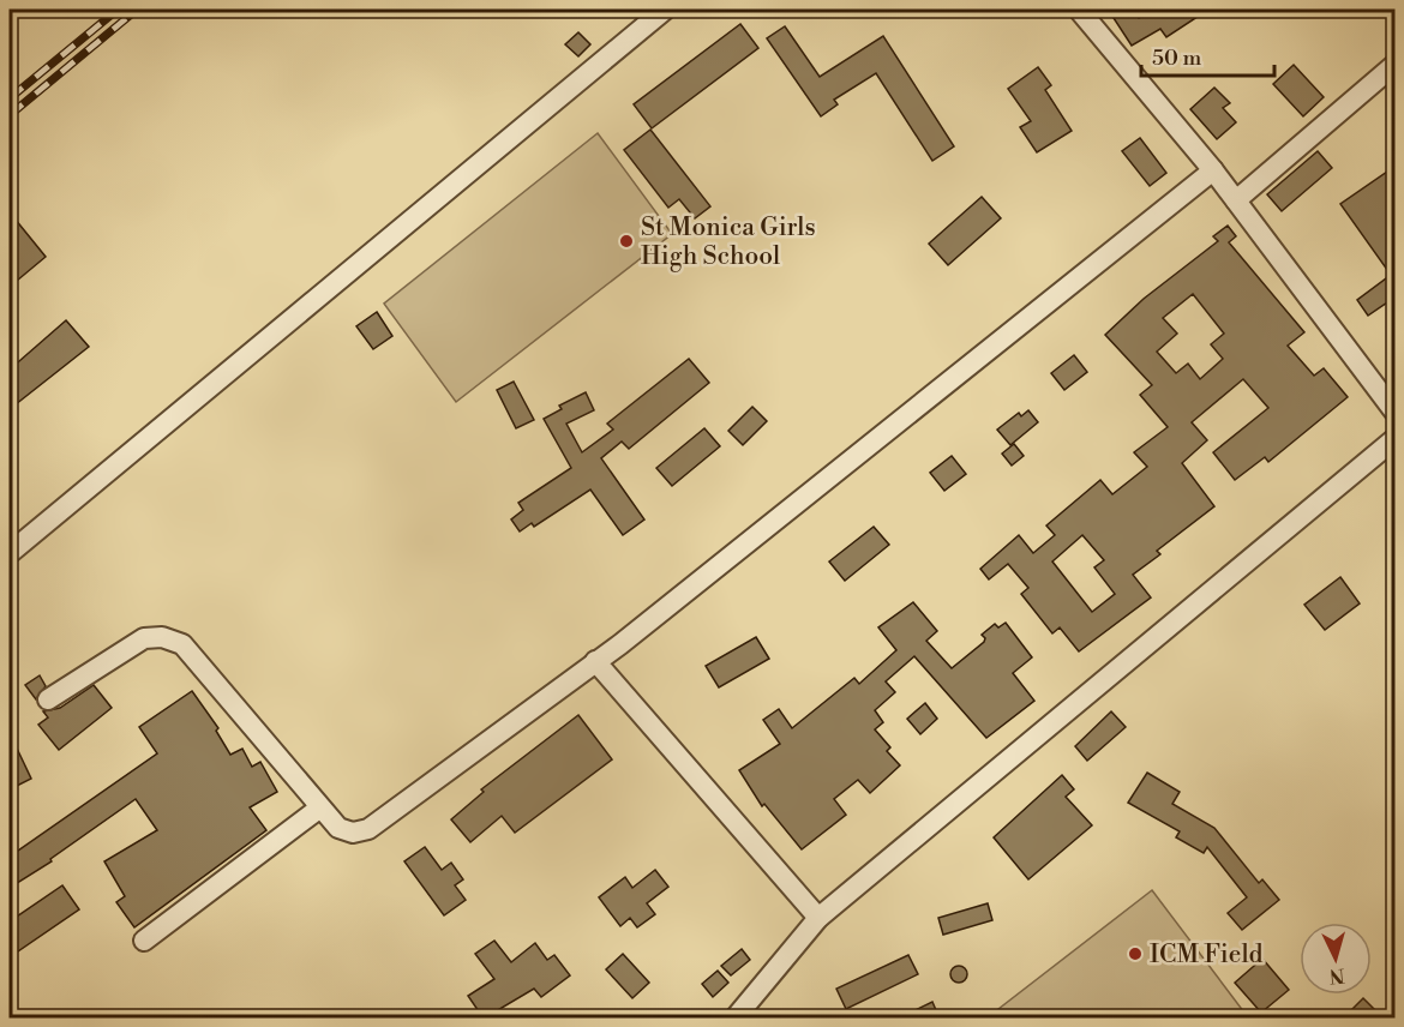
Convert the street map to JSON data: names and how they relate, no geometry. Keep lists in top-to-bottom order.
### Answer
{
  "places": ["St Monica Girls High School", "ICM Field"],
  "scale_bar": "50 m",
  "north": "bottom"
}
